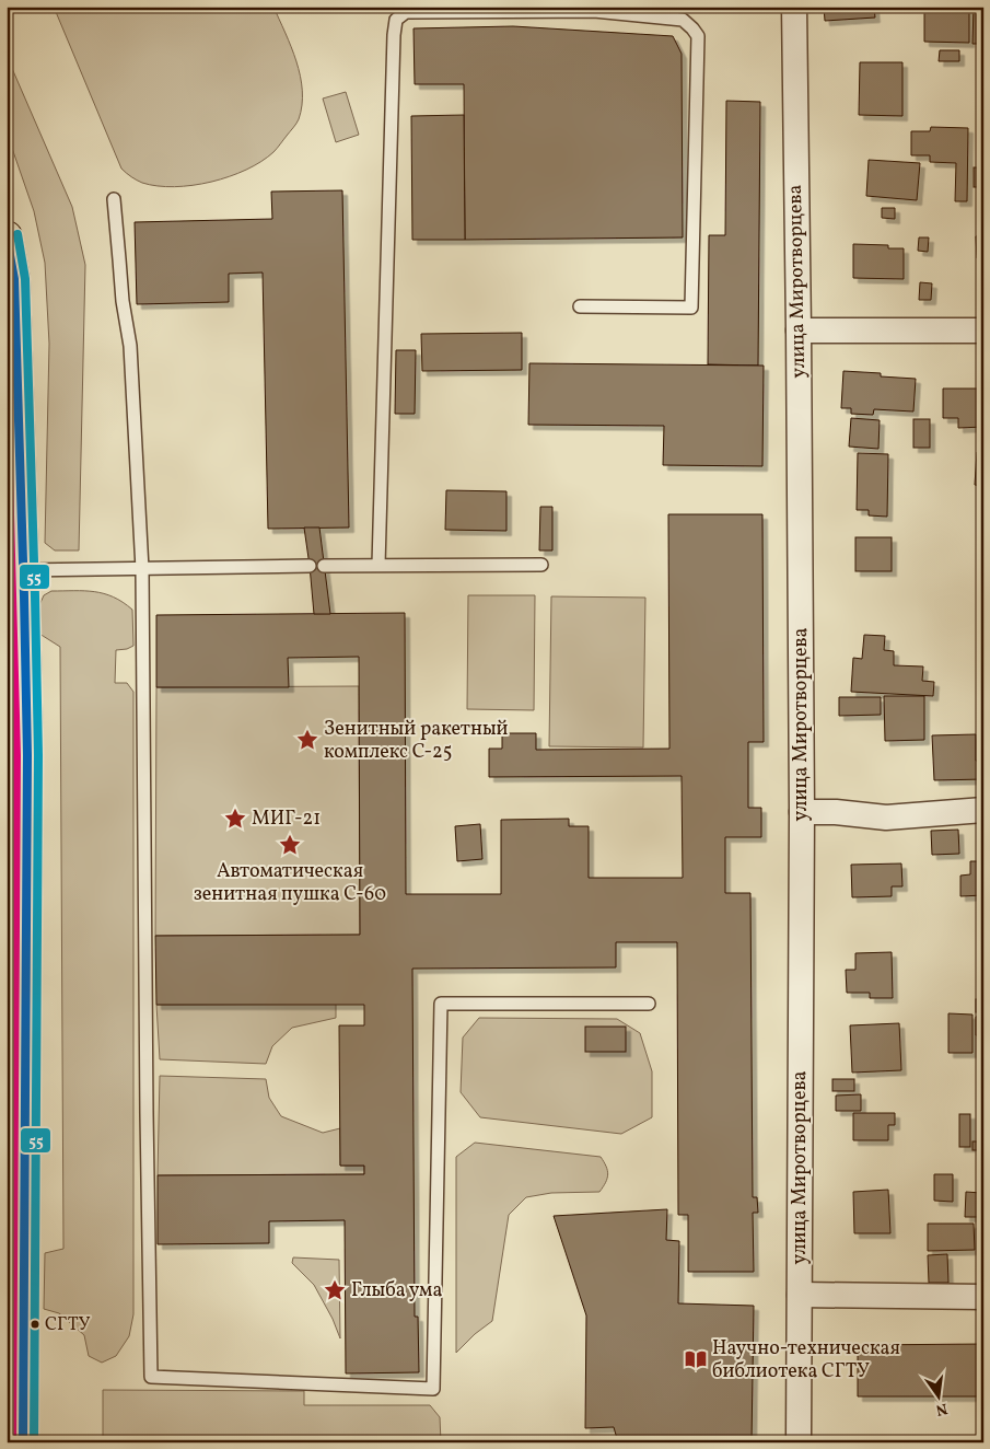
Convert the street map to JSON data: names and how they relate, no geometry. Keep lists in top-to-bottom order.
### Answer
{
  "streets": {
    "street": ["улица Миротворцева"]
  },
  "places": {
    "place": [
      "Зенитный ракетный комплекс С-25",
      "МИГ-21",
      "Автоматическая зенитная пушка С-60",
      "Глыба ума"
    ],
    "other": ["СГТУ"],
    "library": ["Научно-техническая библиотека СГТУ"]
  },
  "lines": ["transit line 55"],
  "north": "bottom"
}
